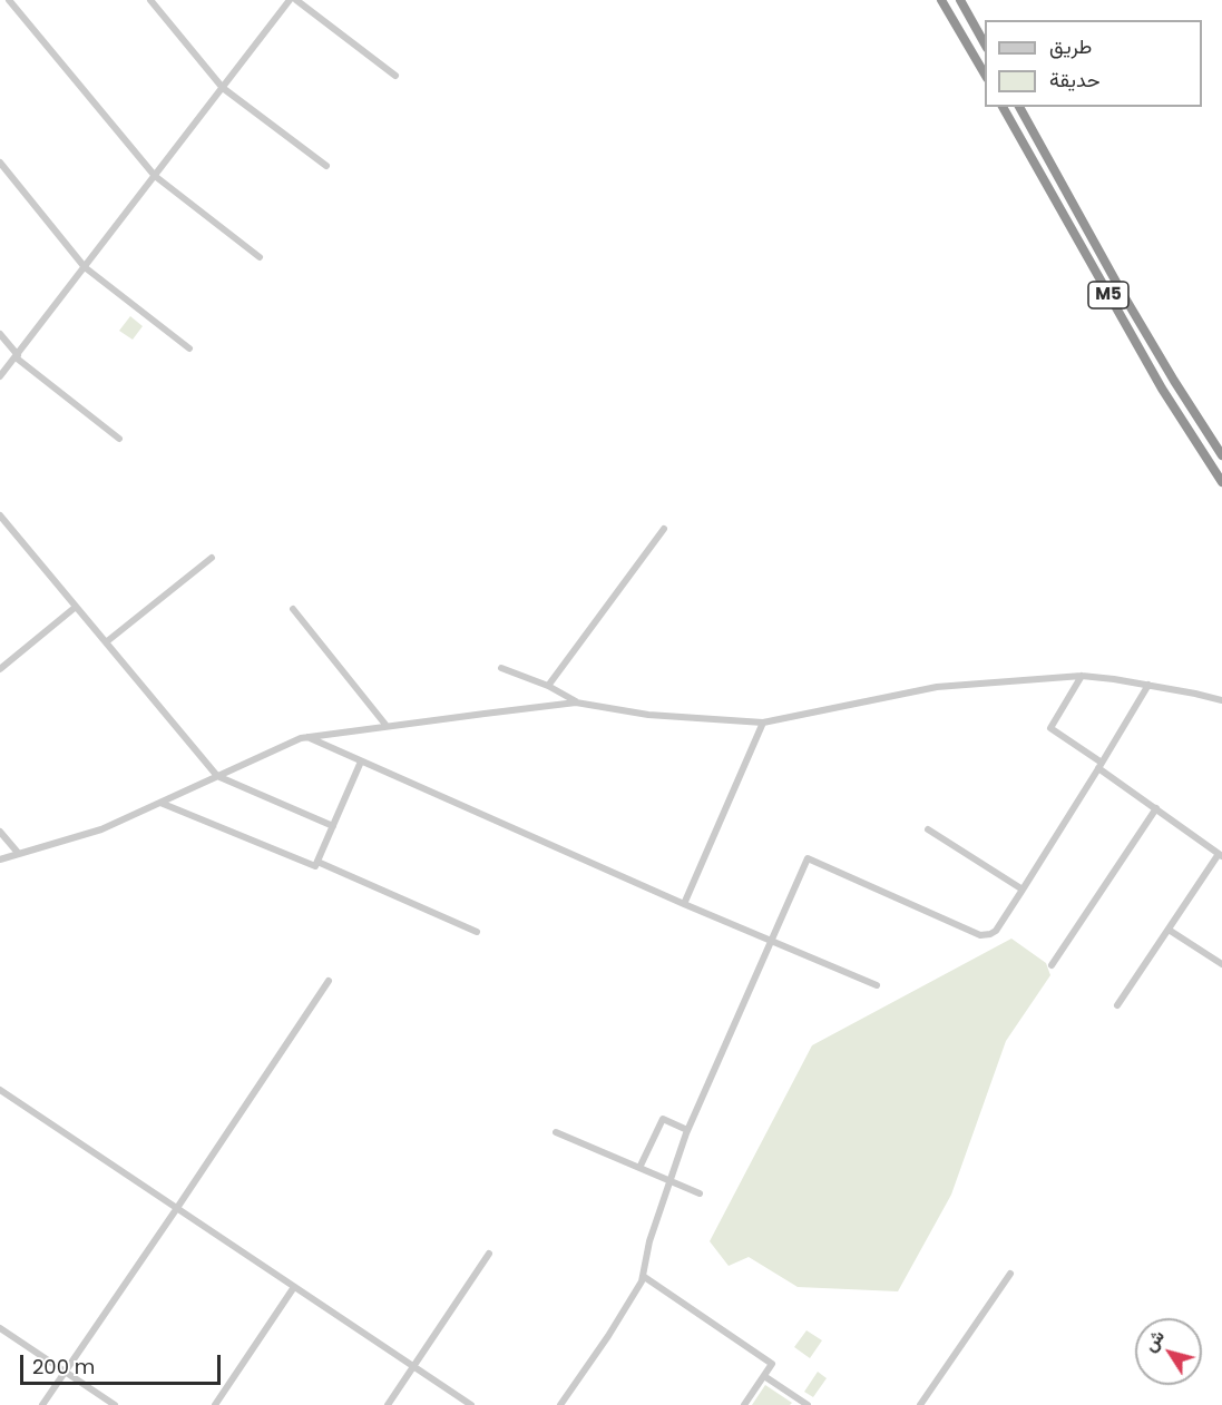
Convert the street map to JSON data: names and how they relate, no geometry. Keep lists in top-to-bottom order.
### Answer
{
  "streets": {
    "highway": ["M5"]
  },
  "legend": ["طريق", "حديقة"],
  "scale_bar": "200 m",
  "north": "top left"
}
